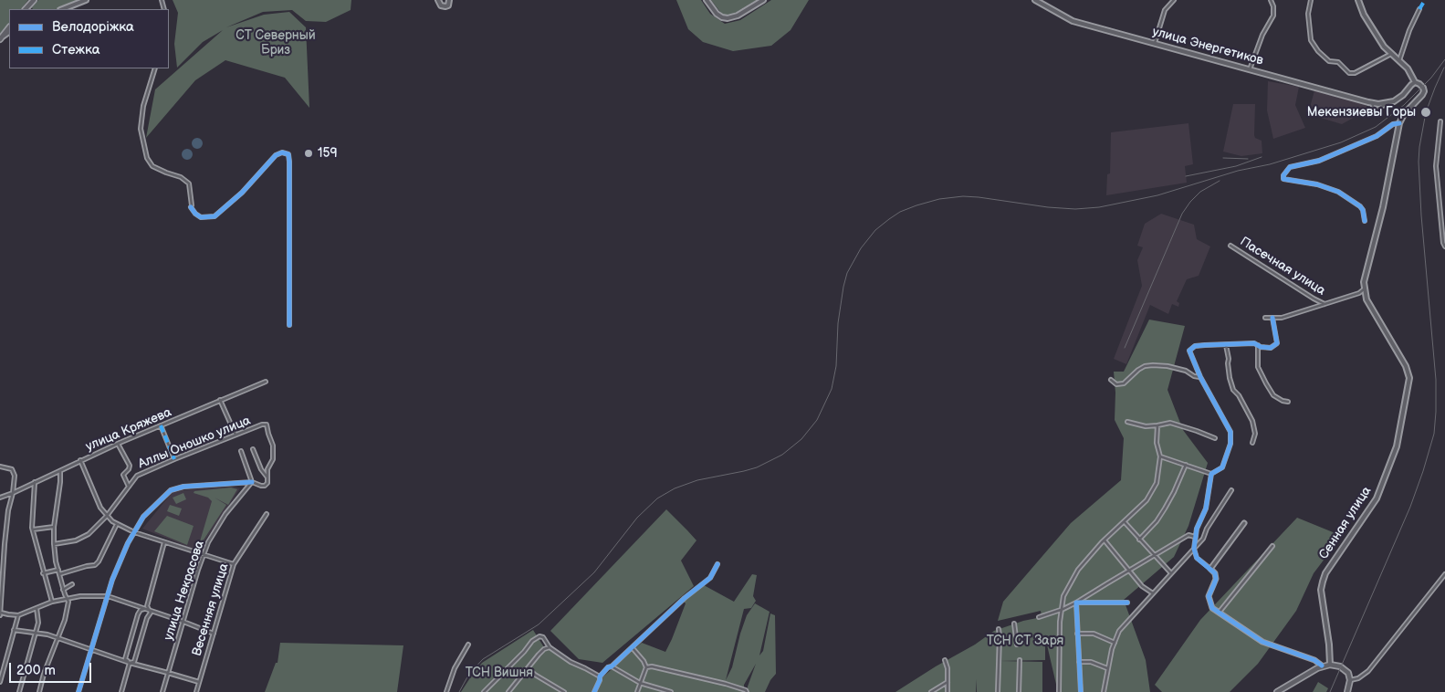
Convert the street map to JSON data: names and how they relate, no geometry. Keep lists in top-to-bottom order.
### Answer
{
  "streets": {
    "main road": ["улица Энергетиков", "Сенная улица"],
    "street": [
      "Пасечная улица",
      "улица Кряжева",
      "Аллы Оношко улица",
      "улица Некрасова",
      "Весенняя улица"
    ]
  },
  "parks": ["СТ Северный Бриз", "ТСН СТ Заря", "ТСН Вишня"],
  "places": ["Мекензиевы Горы", "159"],
  "legend": ["Велодоріжка", "Стежка"],
  "scale_bar": "200 m"
}
